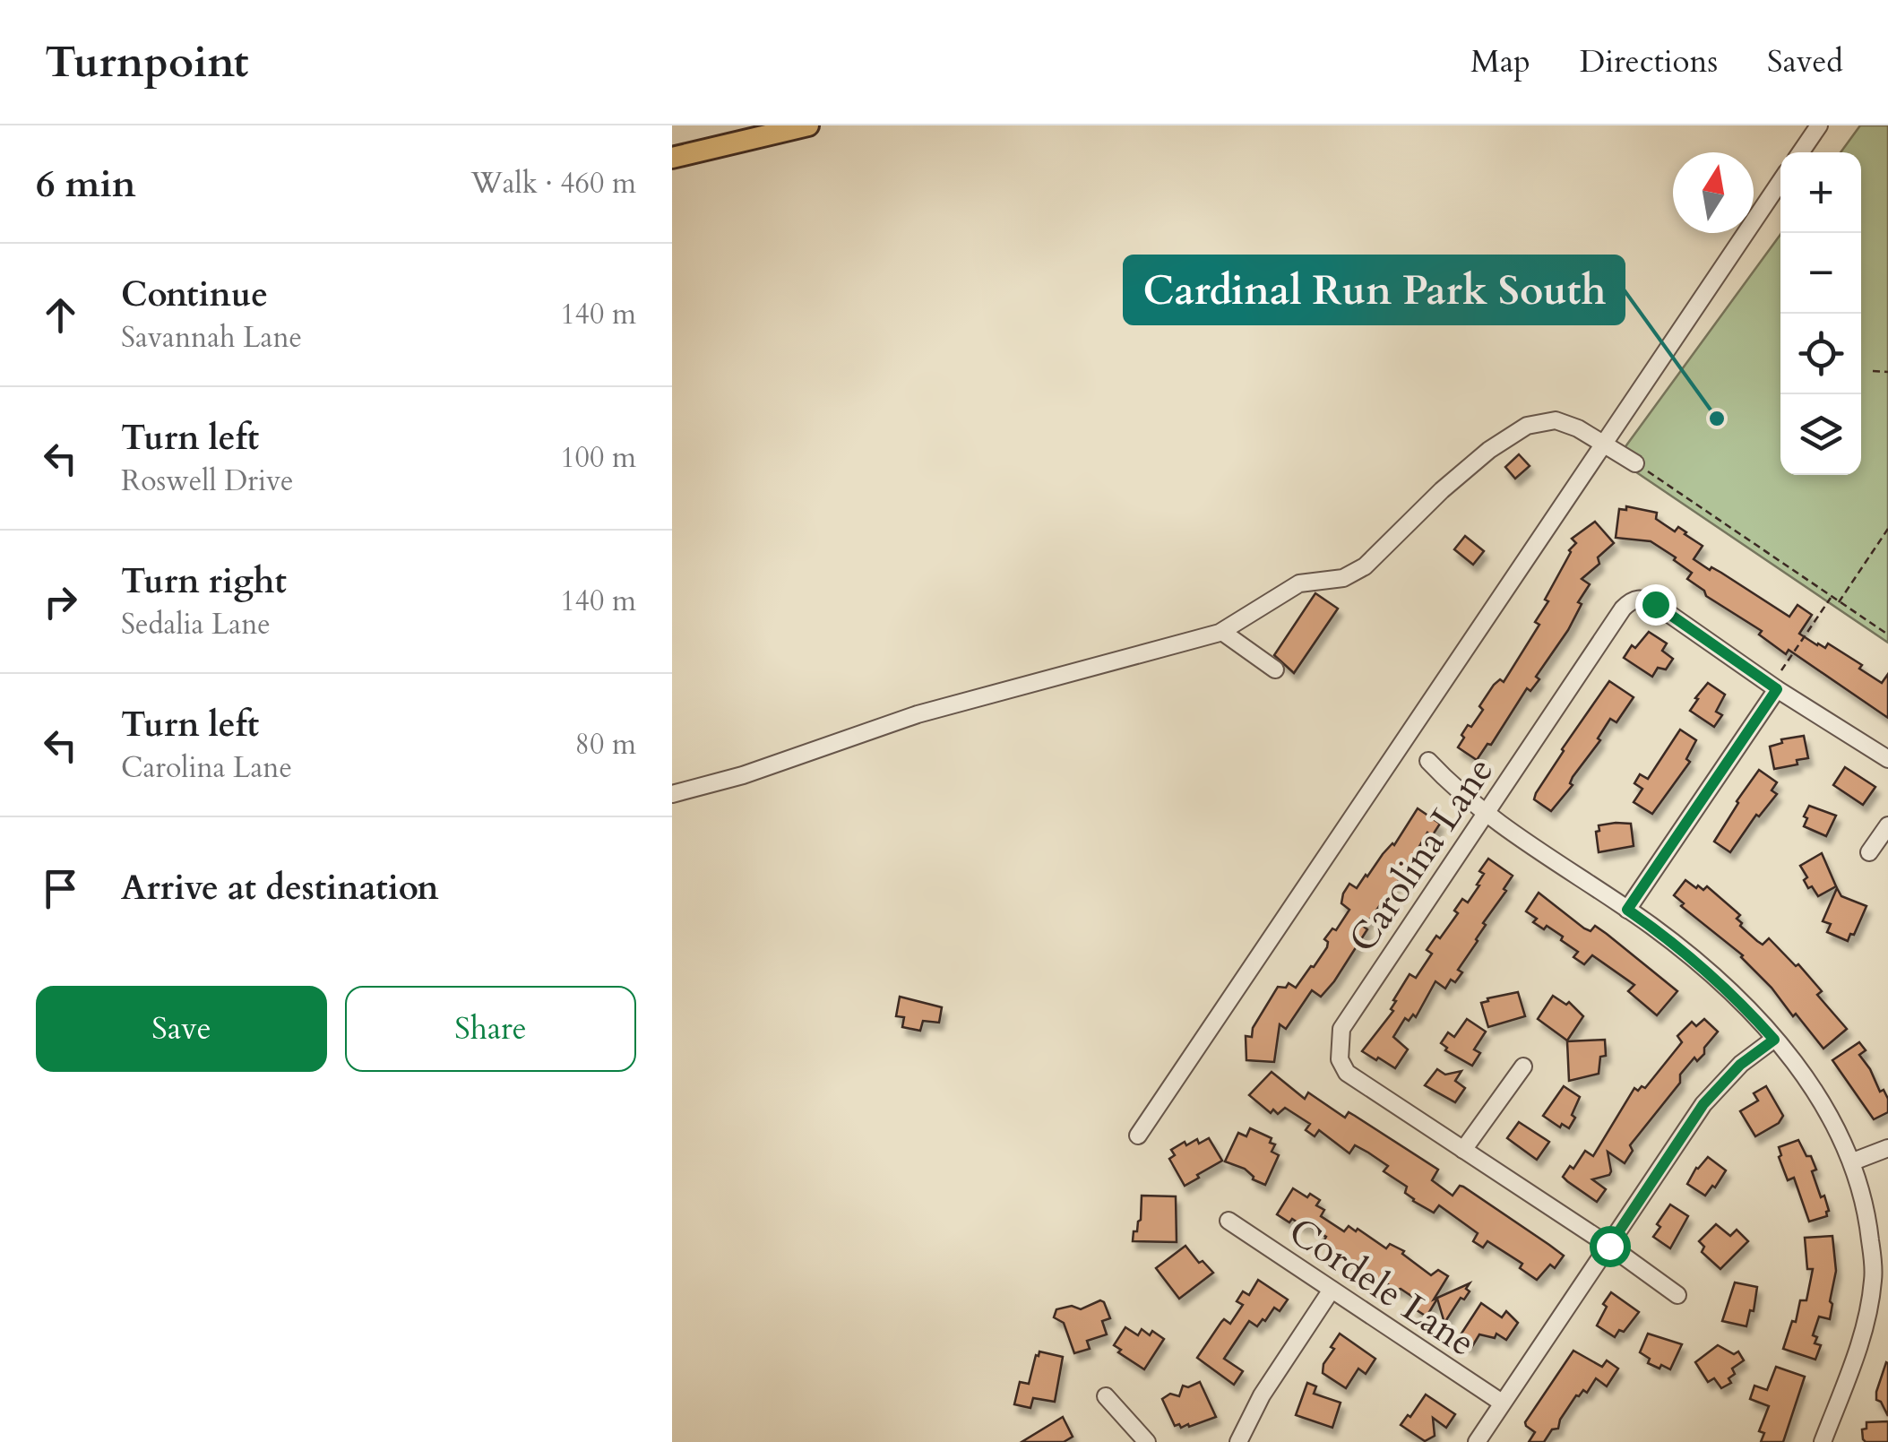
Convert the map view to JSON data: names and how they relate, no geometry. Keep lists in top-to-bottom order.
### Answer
{
  "streets": {
    "street": ["Carolina Lane", "Cordele Lane"]
  },
  "places": ["Cardinal Run Park South"],
  "north": "top",
  "page": {
    "header": "Turnpoint",
    "nav": ["Map", "Directions", "Saved"],
    "heading": ["6 min", "Walk · 460 m"],
    "map_buttons": ["+", "−"],
    "list": [
      ["Continue", "Savannah Lane", "140 m"],
      ["Turn left", "Roswell Drive", "100 m"],
      ["Turn right", "Sedalia Lane", "140 m"],
      ["Turn left", "Carolina Lane", "80 m"],
      "Arrive at destination"
    ],
    "buttons": ["Save", "Share"]
  }
}
